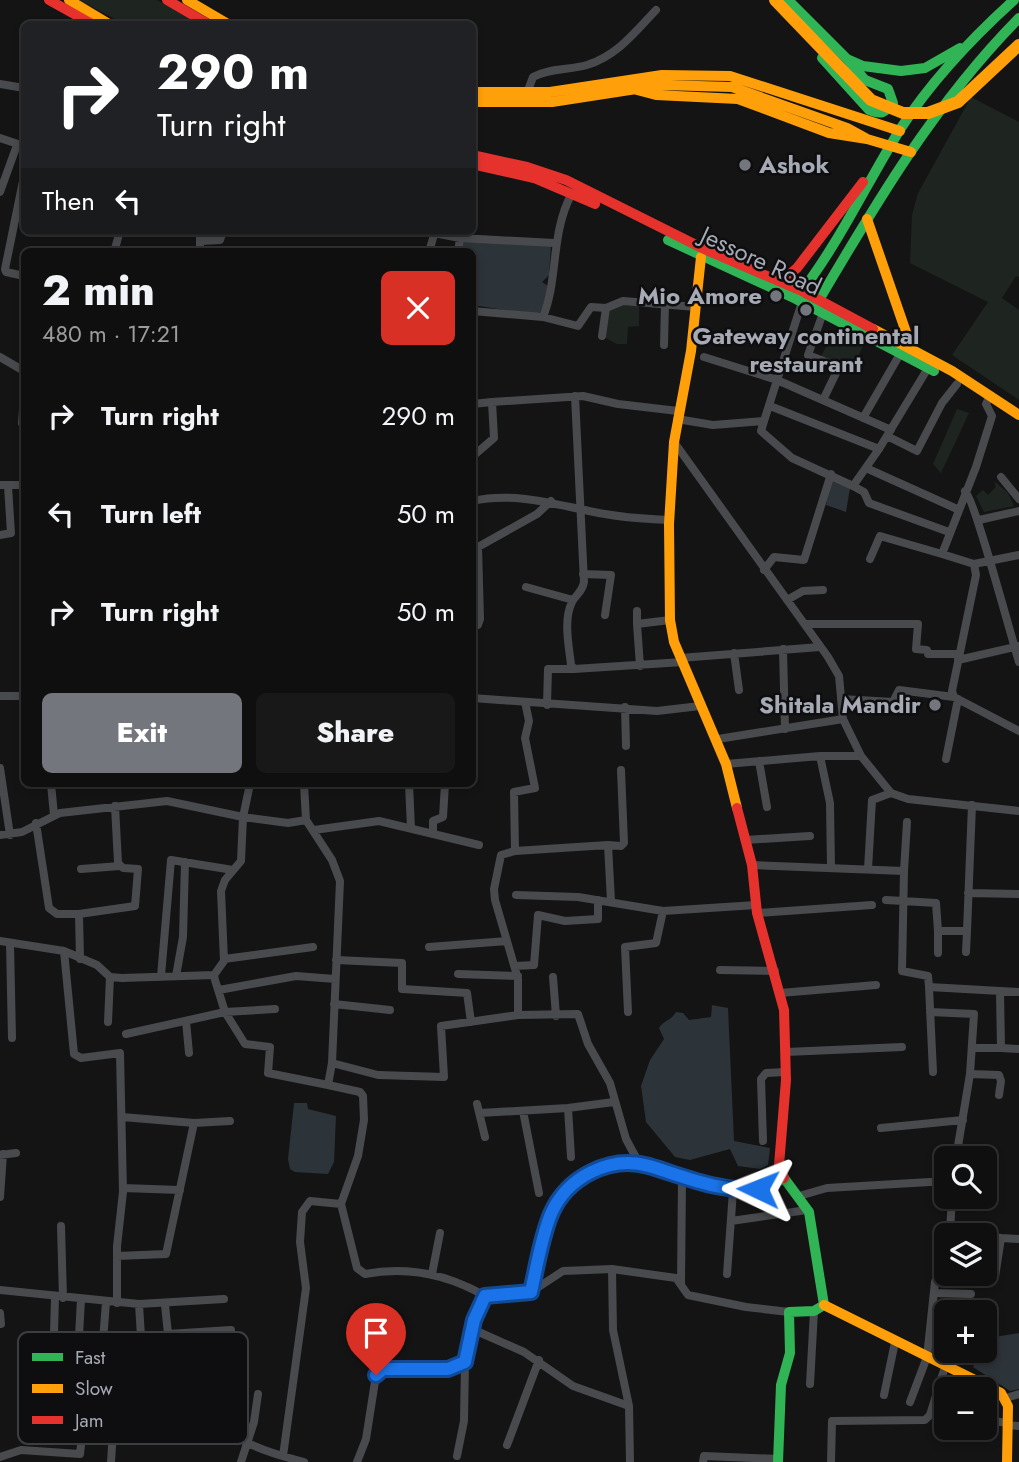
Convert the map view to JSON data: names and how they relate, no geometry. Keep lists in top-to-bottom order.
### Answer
{
  "streets": {
    "street": ["Jessore Road"]
  },
  "places": [
    "Ashok",
    "Mio Amore",
    "Gateway continental restaurant",
    "Shitala Mandir"
  ],
  "legend": ["Fast", "Slow", "Jam"],
  "page": {
    "turn": ["290 m", "Turn right"],
    "then": "Then",
    "heading": ["2 min", "480 m · 17:21"],
    "list": [
      {
        "name": "Turn right",
        "value": "290 m"
      },
      {
        "name": "Turn left",
        "value": "50 m"
      },
      {
        "name": "Turn right",
        "value": "50 m"
      }
    ],
    "buttons": ["Exit", "Share"],
    "map_buttons": ["+", "−"]
  }
}
